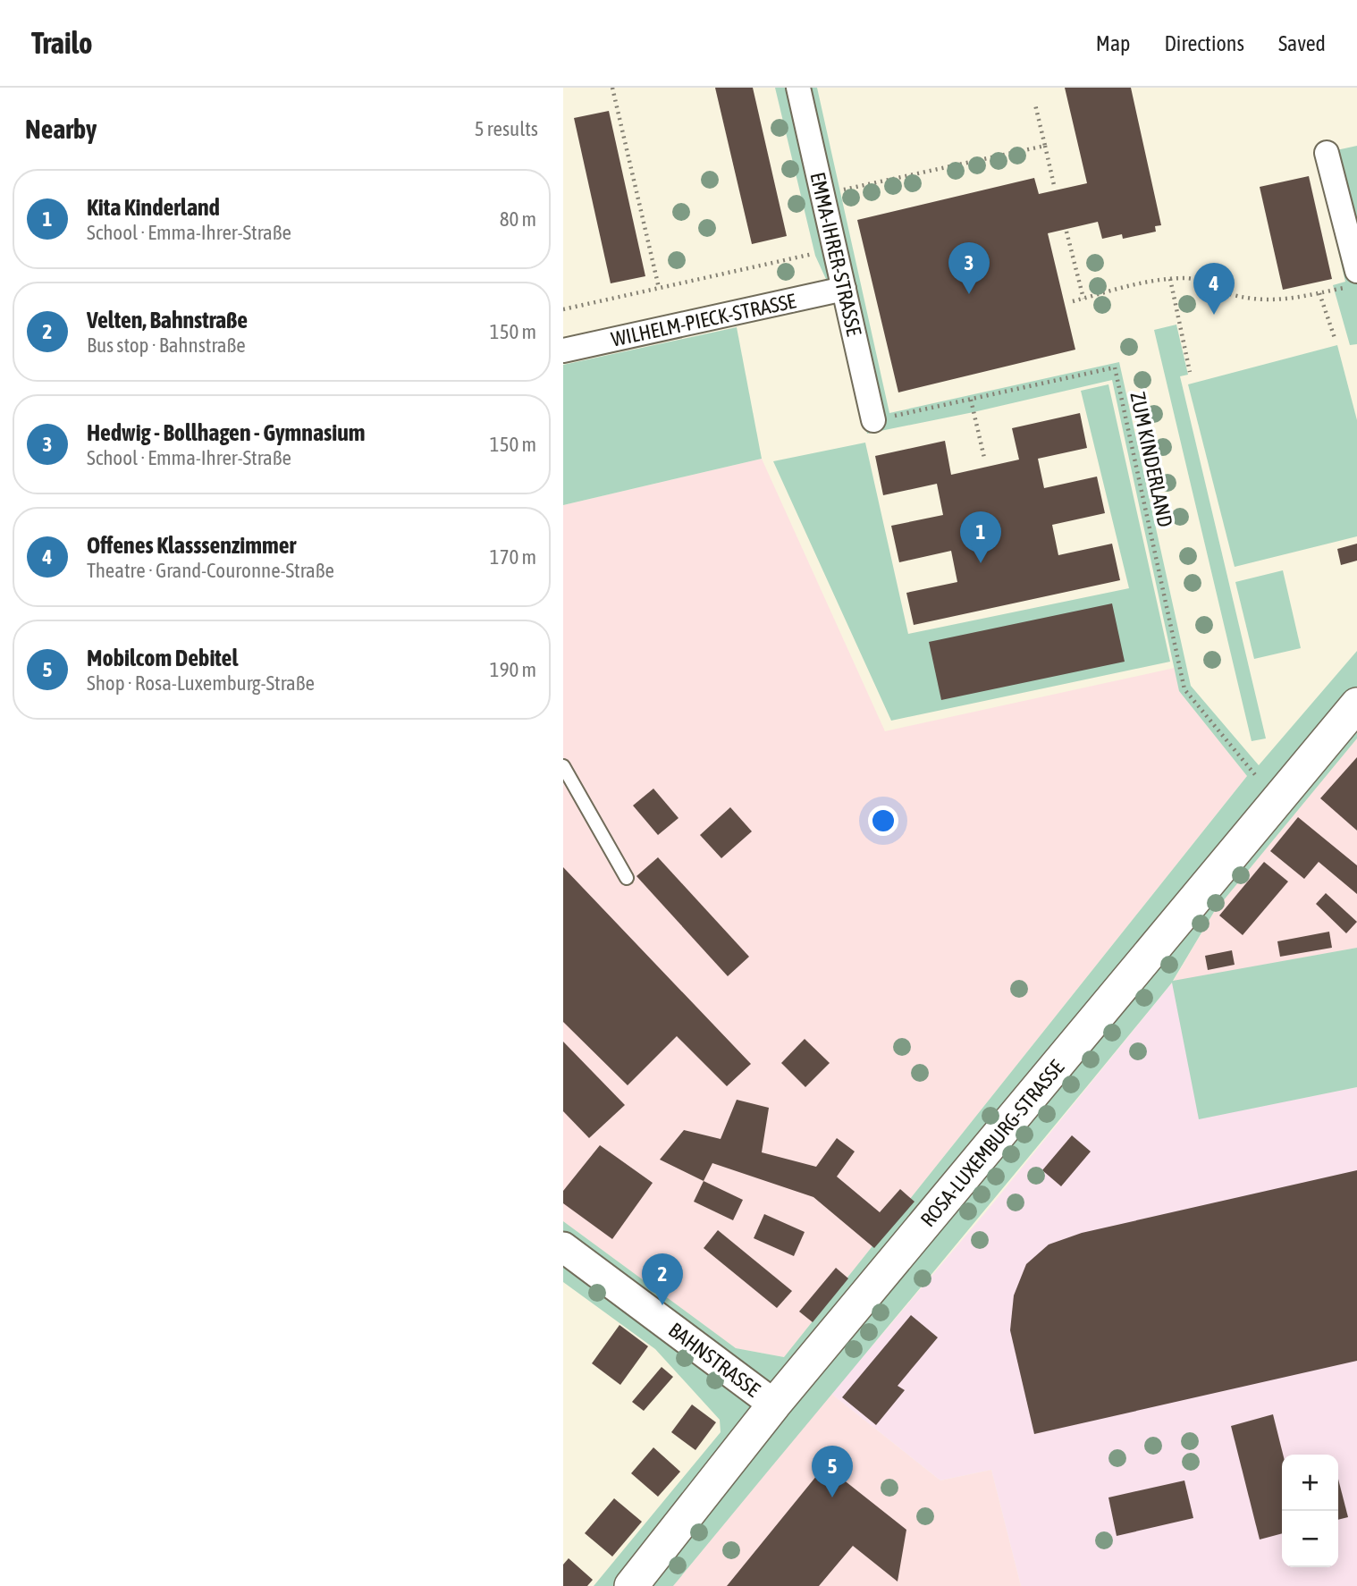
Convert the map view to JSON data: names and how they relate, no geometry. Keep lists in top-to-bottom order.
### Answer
{
  "streets": {
    "main road": ["ROSA-LUXEMBURG-STRASSE"],
    "street": ["EMMA-IHRER-STRASSE", "WILHELM-PIECK-STRASSE", "BAHNSTRASSE"],
    "path": ["ZUM KINDERLAND"]
  },
  "crossings": [
    ["EMMA-IHRER-STRASSE", "WILHELM-PIECK-STRASSE"],
    ["EMMA-IHRER-STRASSE", "ZUM KINDERLAND"],
    ["ROSA-LUXEMBURG-STRASSE", "BAHNSTRASSE"]
  ],
  "page": {
    "header": "Trailo",
    "nav": ["Map", "Directions", "Saved"],
    "heading": ["Nearby", "5 results"],
    "list": [
      {
        "mark": "1",
        "name": "Kita Kinderland",
        "note": "School · Emma-Ihrer-Straße",
        "value": "80 m"
      },
      {
        "mark": "2",
        "name": "Velten, Bahnstraße",
        "note": "Bus stop · Bahnstraße",
        "value": "150 m"
      },
      {
        "mark": "3",
        "name": "Hedwig - Bollhagen - Gymnasium",
        "note": "School · Emma-Ihrer-Straße",
        "value": "150 m"
      },
      {
        "mark": "4",
        "name": "Offenes Klasssenzimmer",
        "note": "Theatre · Grand-Couronne-Straße",
        "value": "170 m"
      },
      {
        "mark": "5",
        "name": "Mobilcom Debitel",
        "note": "Shop · Rosa-Luxemburg-Straße",
        "value": "190 m"
      }
    ],
    "pins": [
      "3",
      "4",
      "1",
      "2",
      "5"
    ],
    "map_buttons": ["+", "−"]
  }
}
